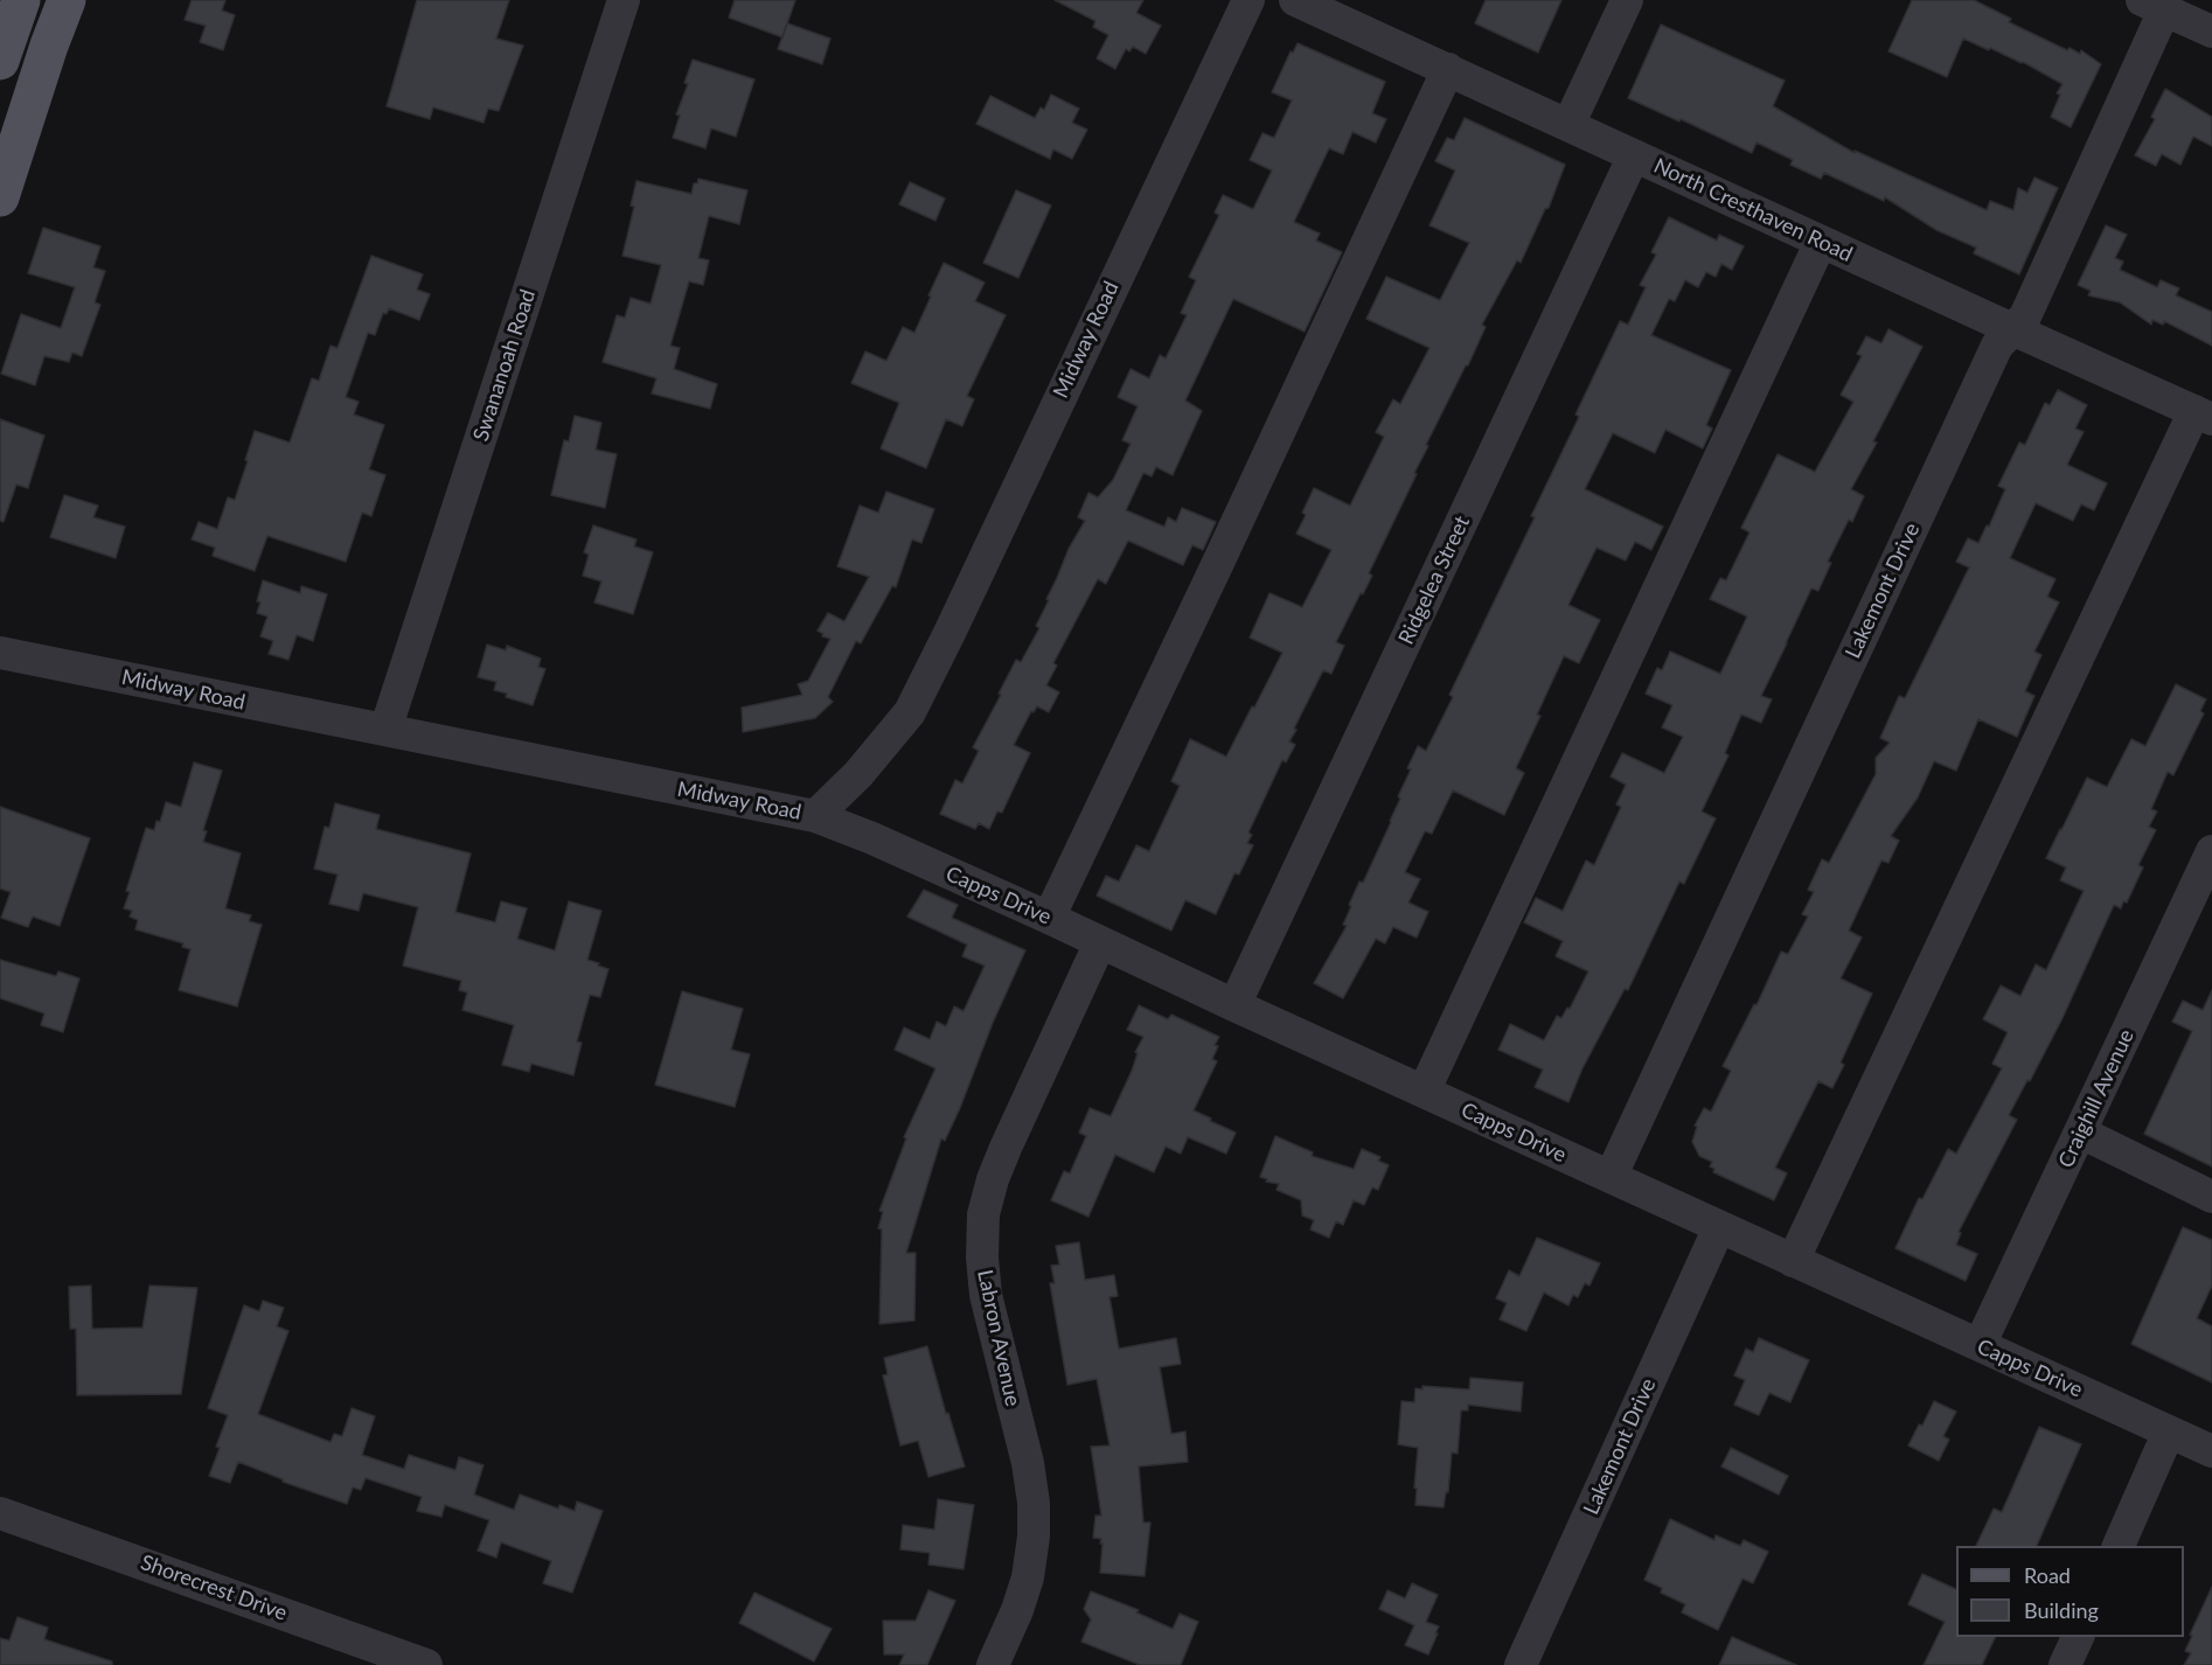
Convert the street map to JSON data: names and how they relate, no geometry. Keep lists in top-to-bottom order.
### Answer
{
  "streets": {
    "street": [
      "North Cresthaven Road",
      "Midway Road",
      "Swananoah Road",
      "Ridgelea Street",
      "Lakemont Drive",
      "Capps Drive",
      "Craighill Avenue",
      "Labron Avenue",
      "Shorecrest Drive"
    ]
  },
  "crossings": [
    ["North Cresthaven Road", "Ridgelea Street"],
    ["North Cresthaven Road", "Lakemont Drive"],
    ["Midway Road", "Swananoah Road"],
    ["Midway Road", "Capps Drive"],
    ["Ridgelea Street", "Capps Drive"],
    ["Lakemont Drive", "Capps Drive"],
    ["Capps Drive", "Craighill Avenue"],
    ["Capps Drive", "Labron Avenue"]
  ],
  "legend": ["Road", "Building"]
}
